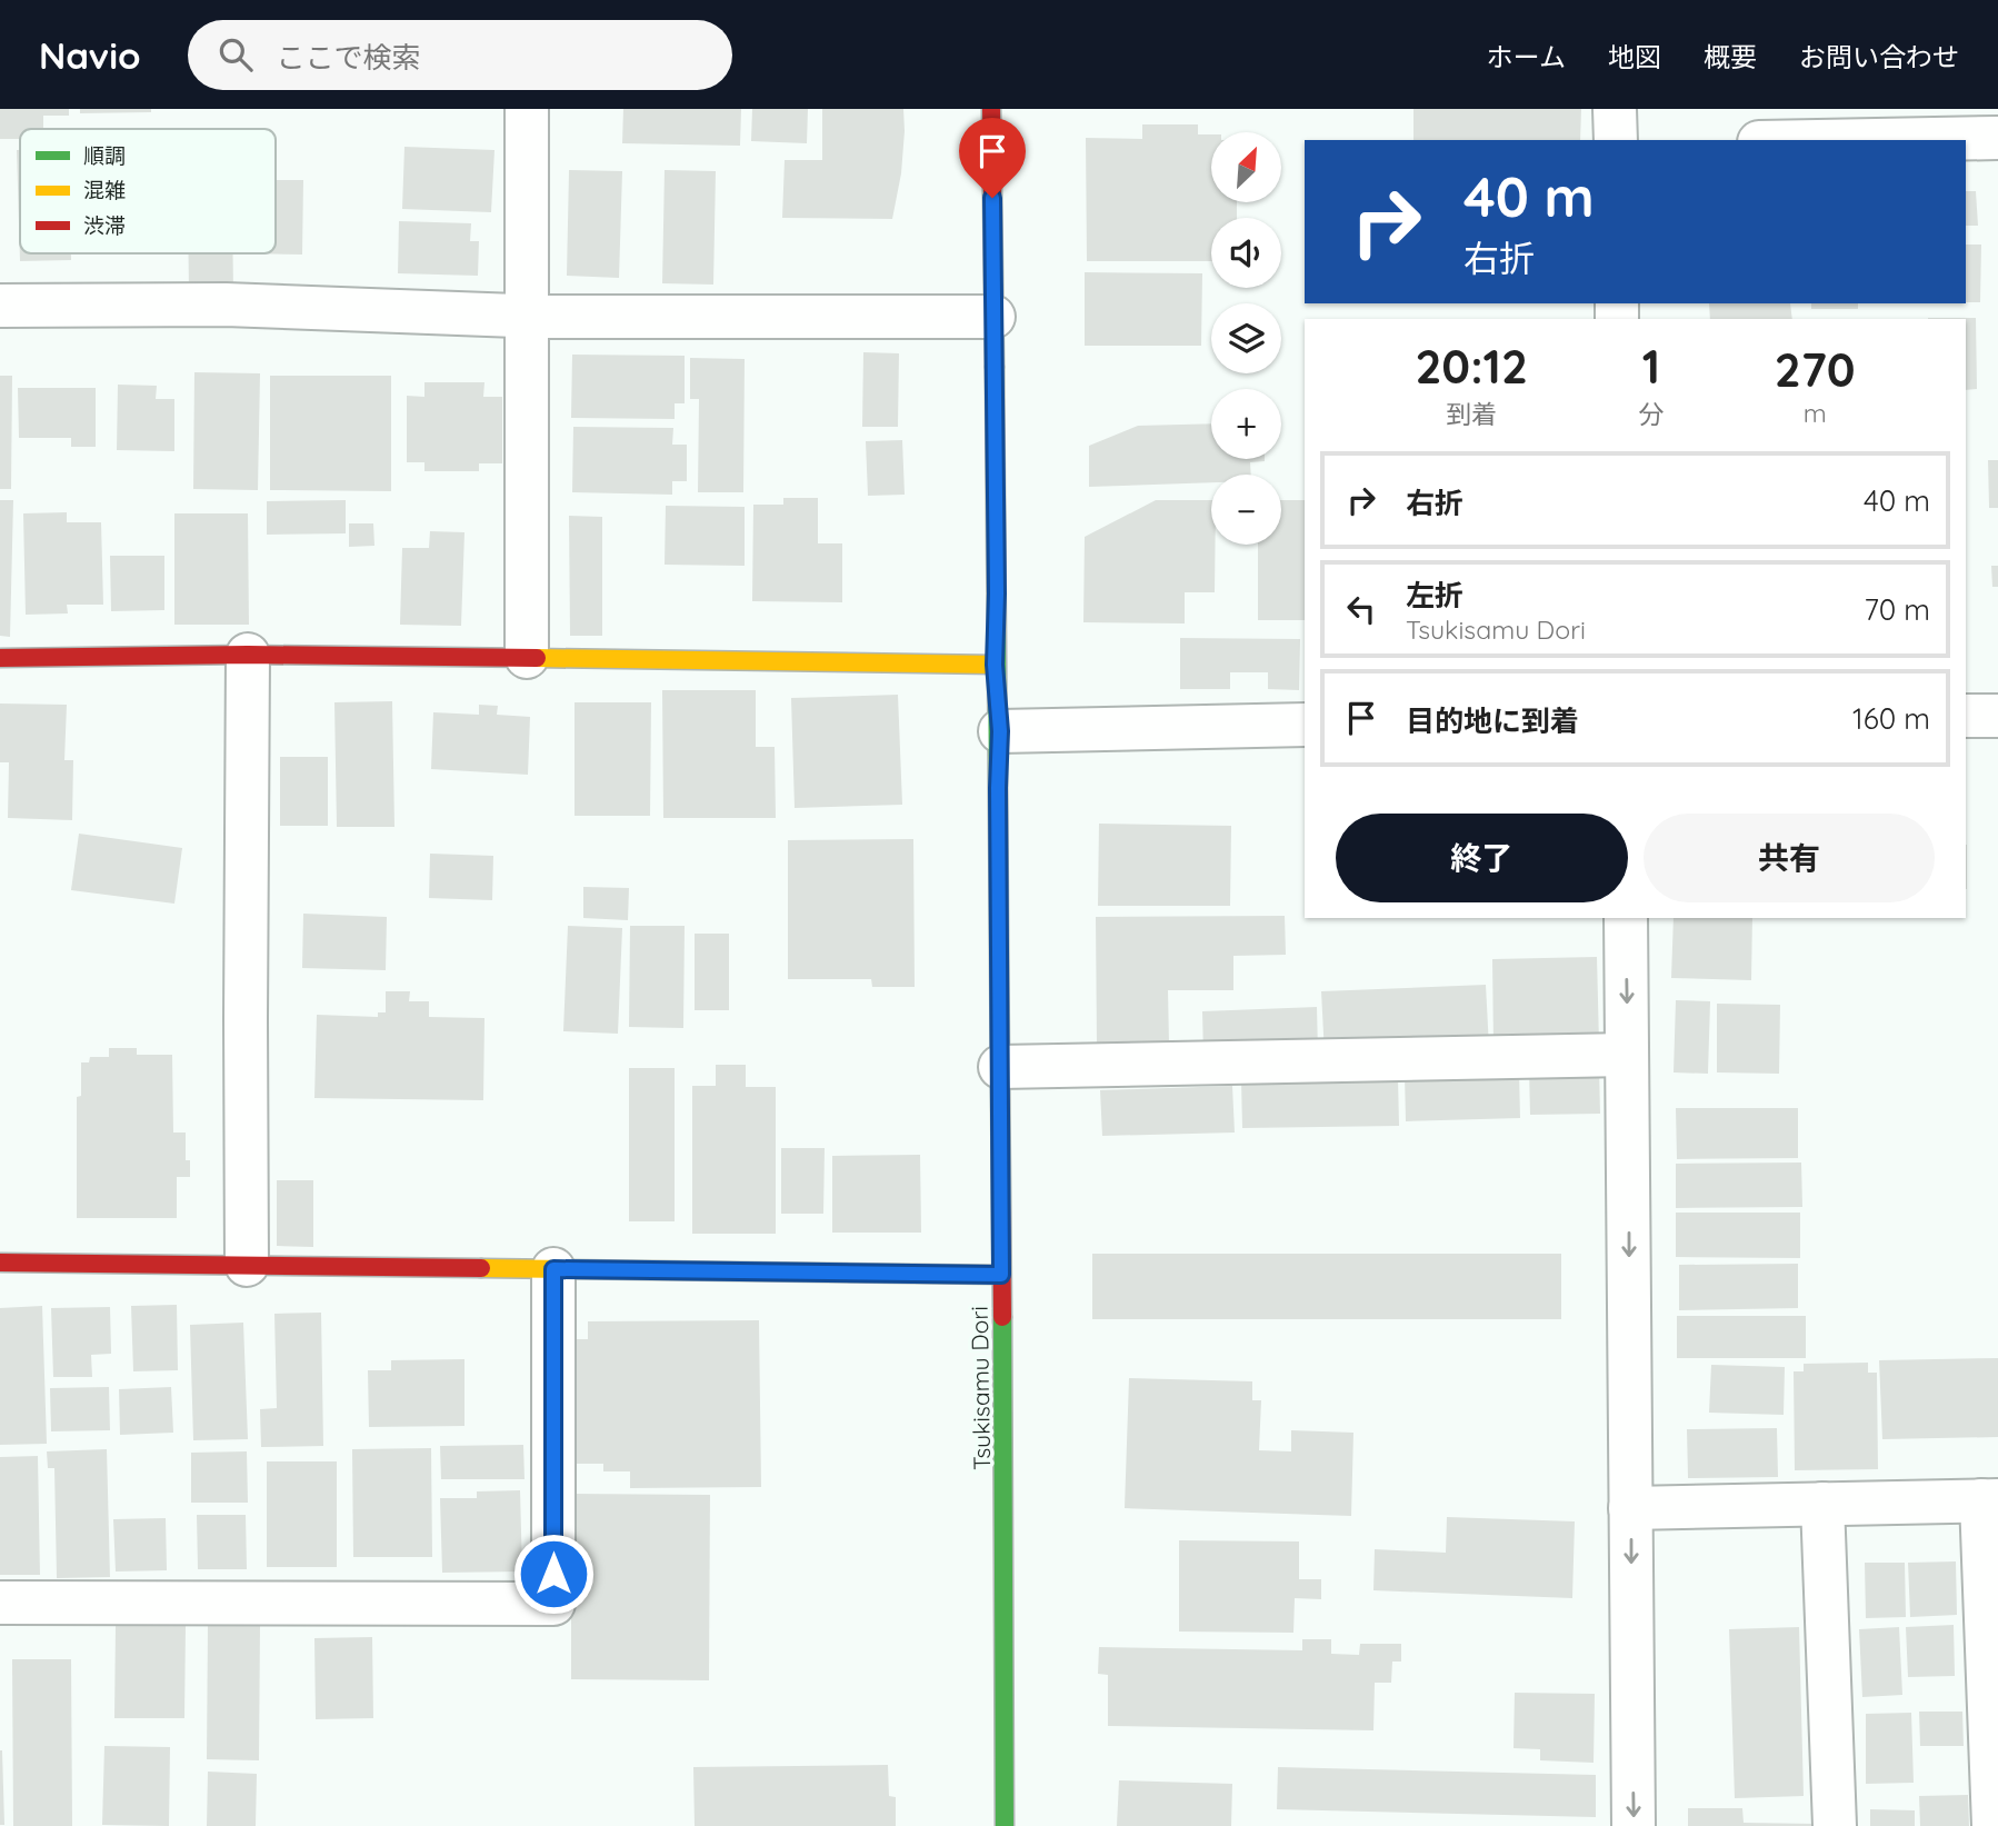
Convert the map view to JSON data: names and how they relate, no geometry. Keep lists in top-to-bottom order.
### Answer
{
  "streets": {
    "main road": ["Tsukisamu Dori"]
  },
  "legend": ["順調", "混雑", "渋滞"],
  "north": "top right",
  "page": {
    "header": "Navio",
    "search": "ここで検索",
    "nav": [
      "ホーム",
      "地図",
      "概要",
      "お問い合わせ"
    ],
    "map_buttons": ["+", "−"],
    "turn": ["40 m", "右折"],
    "eta": [
      "20:12",
      "到着",
      "1",
      "分",
      "270",
      "m"
    ],
    "list": [
      {
        "name": "右折",
        "value": "40 m"
      },
      {
        "name": "左折",
        "note": "Tsukisamu Dori",
        "value": "70 m"
      },
      {
        "name": "目的地に到着",
        "value": "160 m"
      }
    ],
    "buttons": ["終了", "共有"]
  }
}
